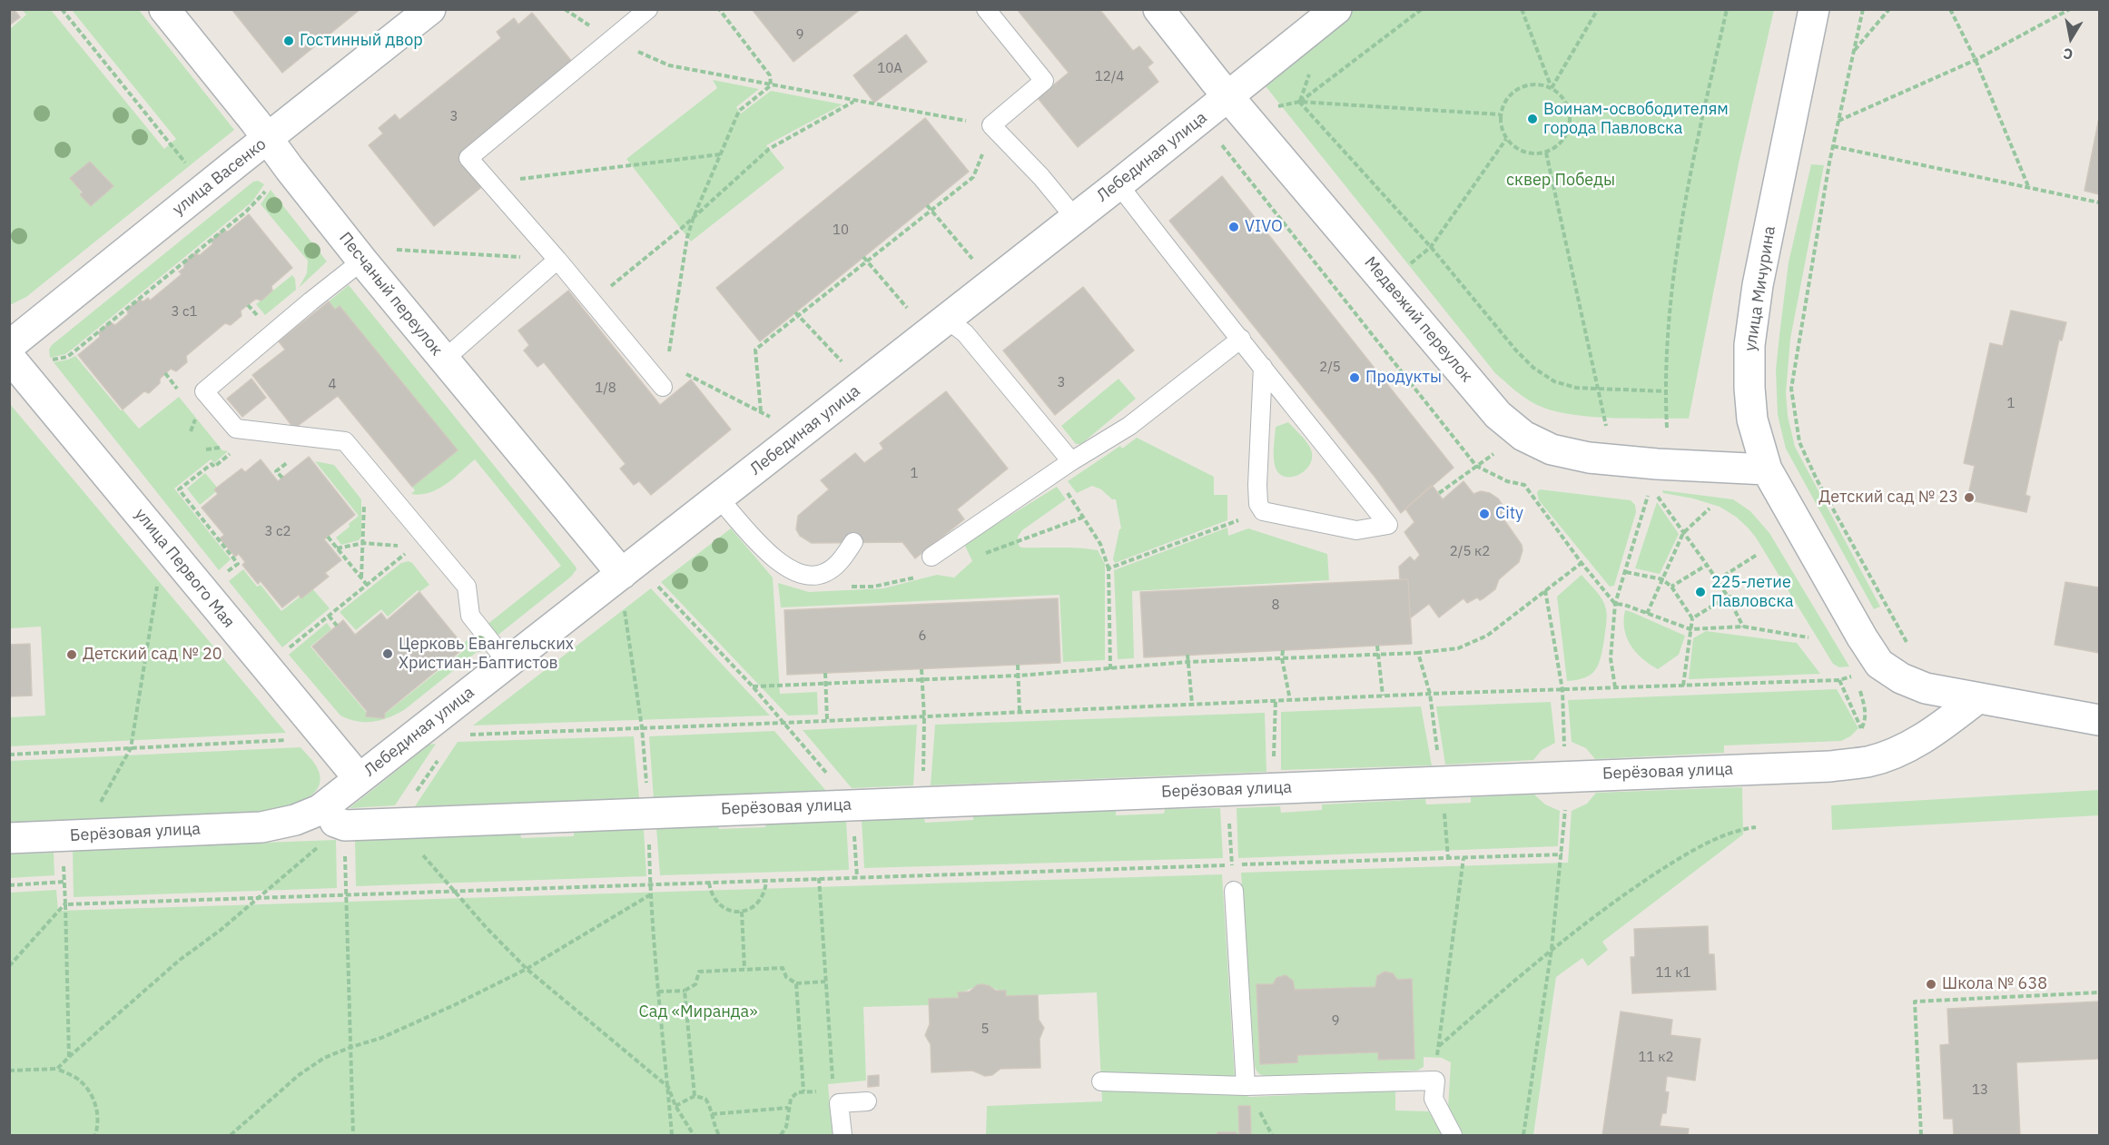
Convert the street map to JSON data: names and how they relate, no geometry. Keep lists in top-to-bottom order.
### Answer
{
  "streets": {
    "street": [
      "Лебединая улица",
      "улица Васенко",
      "улица Мичурина",
      "Песчаный переулок",
      "Медвежий переулок",
      "улица Первого Мая",
      "Берёзовая улица"
    ]
  },
  "crossings": [
    ["Лебединая улица", "Песчаный переулок"],
    ["Лебединая улица", "Медвежий переулок"],
    ["Лебединая улица", "улица Первого Мая"],
    ["Лебединая улица", "Берёзовая улица"],
    ["улица Васенко", "Песчаный переулок"],
    ["улица Мичурина", "Медвежий переулок"],
    ["улица Мичурина", "Берёзовая улица"]
  ],
  "parks": ["сквер Победы", "Сад «Миранда»"],
  "places": [
    "Гостинный двор",
    "Воинам-освободителям города Павловска",
    "VIVO",
    "Продукты",
    "Детский сад № 23",
    "City",
    "225-летие Павловска",
    "Церковь Евангельских Христиан-Баптистов",
    "Детский сад № 20",
    "Школа № 638"
  ],
  "house_numbers": [
    "9",
    "10А",
    "12/4",
    "3",
    "10",
    "3 с1",
    "2/5",
    "3",
    "4",
    "1/8",
    "1",
    "1",
    "3 с2",
    "2/5 к2",
    "8",
    "6",
    "11 к1",
    "9",
    "5",
    "11 к2",
    "13"
  ],
  "north": "bottom"
}
